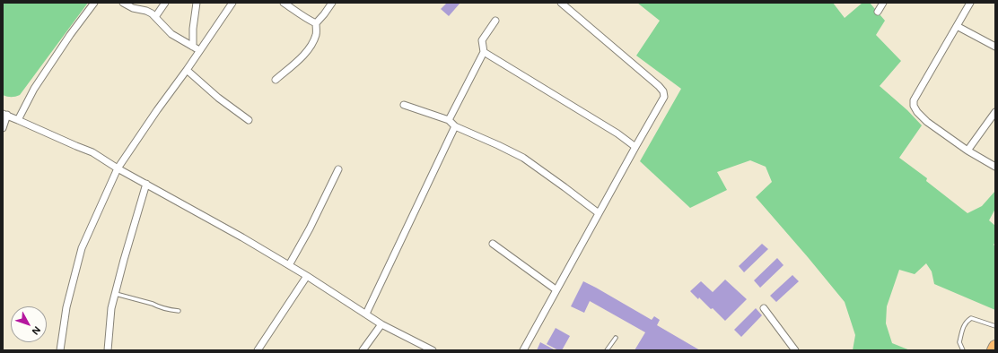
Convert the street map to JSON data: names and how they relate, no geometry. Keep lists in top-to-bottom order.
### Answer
{
  "north": "bottom right"
}
